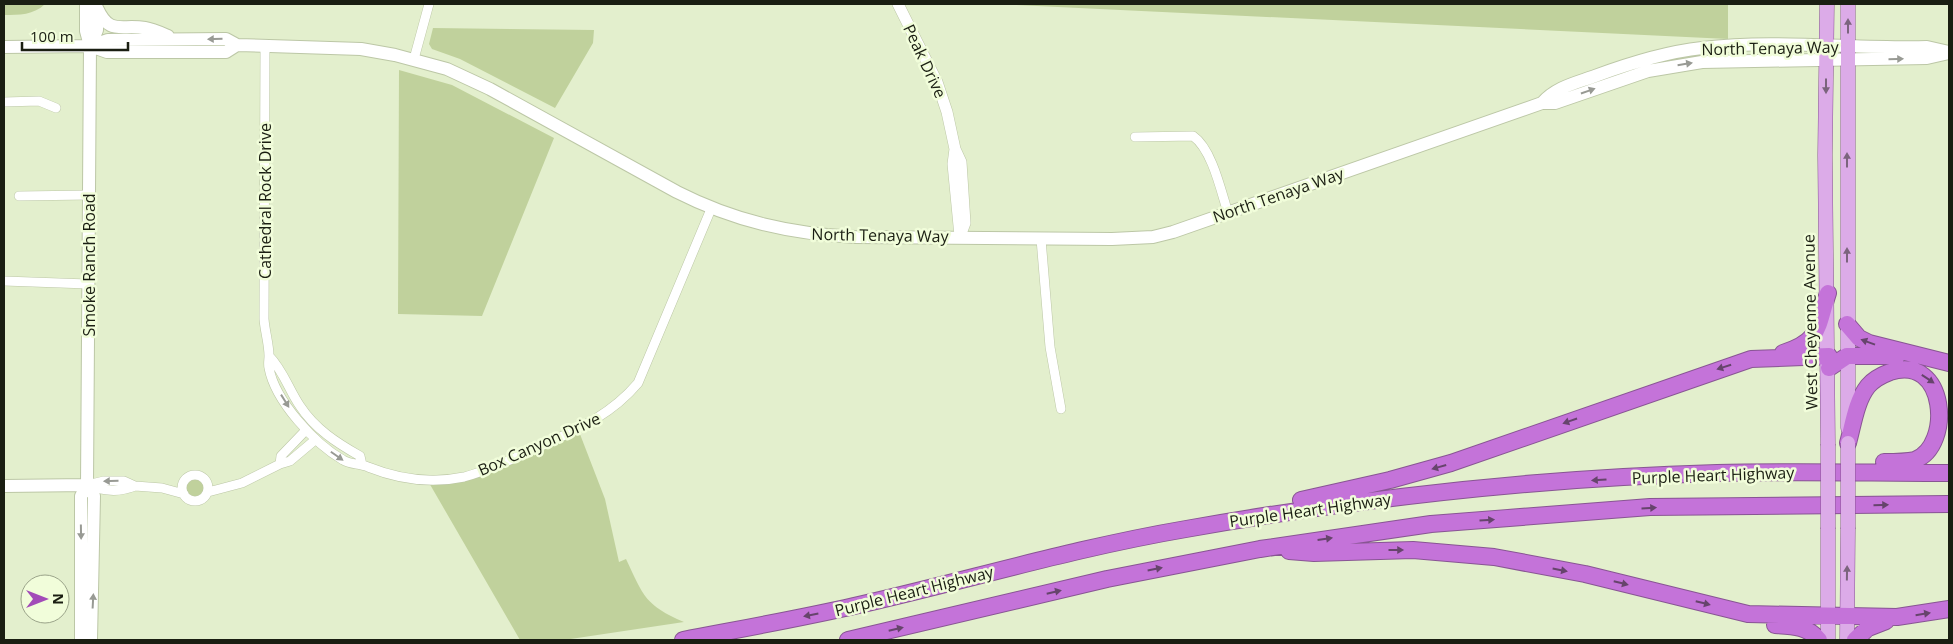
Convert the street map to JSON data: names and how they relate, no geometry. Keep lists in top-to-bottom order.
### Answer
{
  "streets": {
    "highway": ["Purple Heart Highway"],
    "main road": ["North Tenaya Way", "Smoke Ranch Road", "West Cheyenne Avenue"],
    "street": ["Peak Drive", "Cathedral Rock Drive", "Box Canyon Drive"]
  },
  "crossings": [
    ["North Tenaya Way", "Peak Drive"],
    ["North Tenaya Way", "Cathedral Rock Drive"],
    ["North Tenaya Way", "Smoke Ranch Road"],
    ["North Tenaya Way", "West Cheyenne Avenue"],
    ["North Tenaya Way", "Box Canyon Drive"],
    ["Cathedral Rock Drive", "Box Canyon Drive"]
  ],
  "scale_bar": "100 m",
  "north": "right"
}
